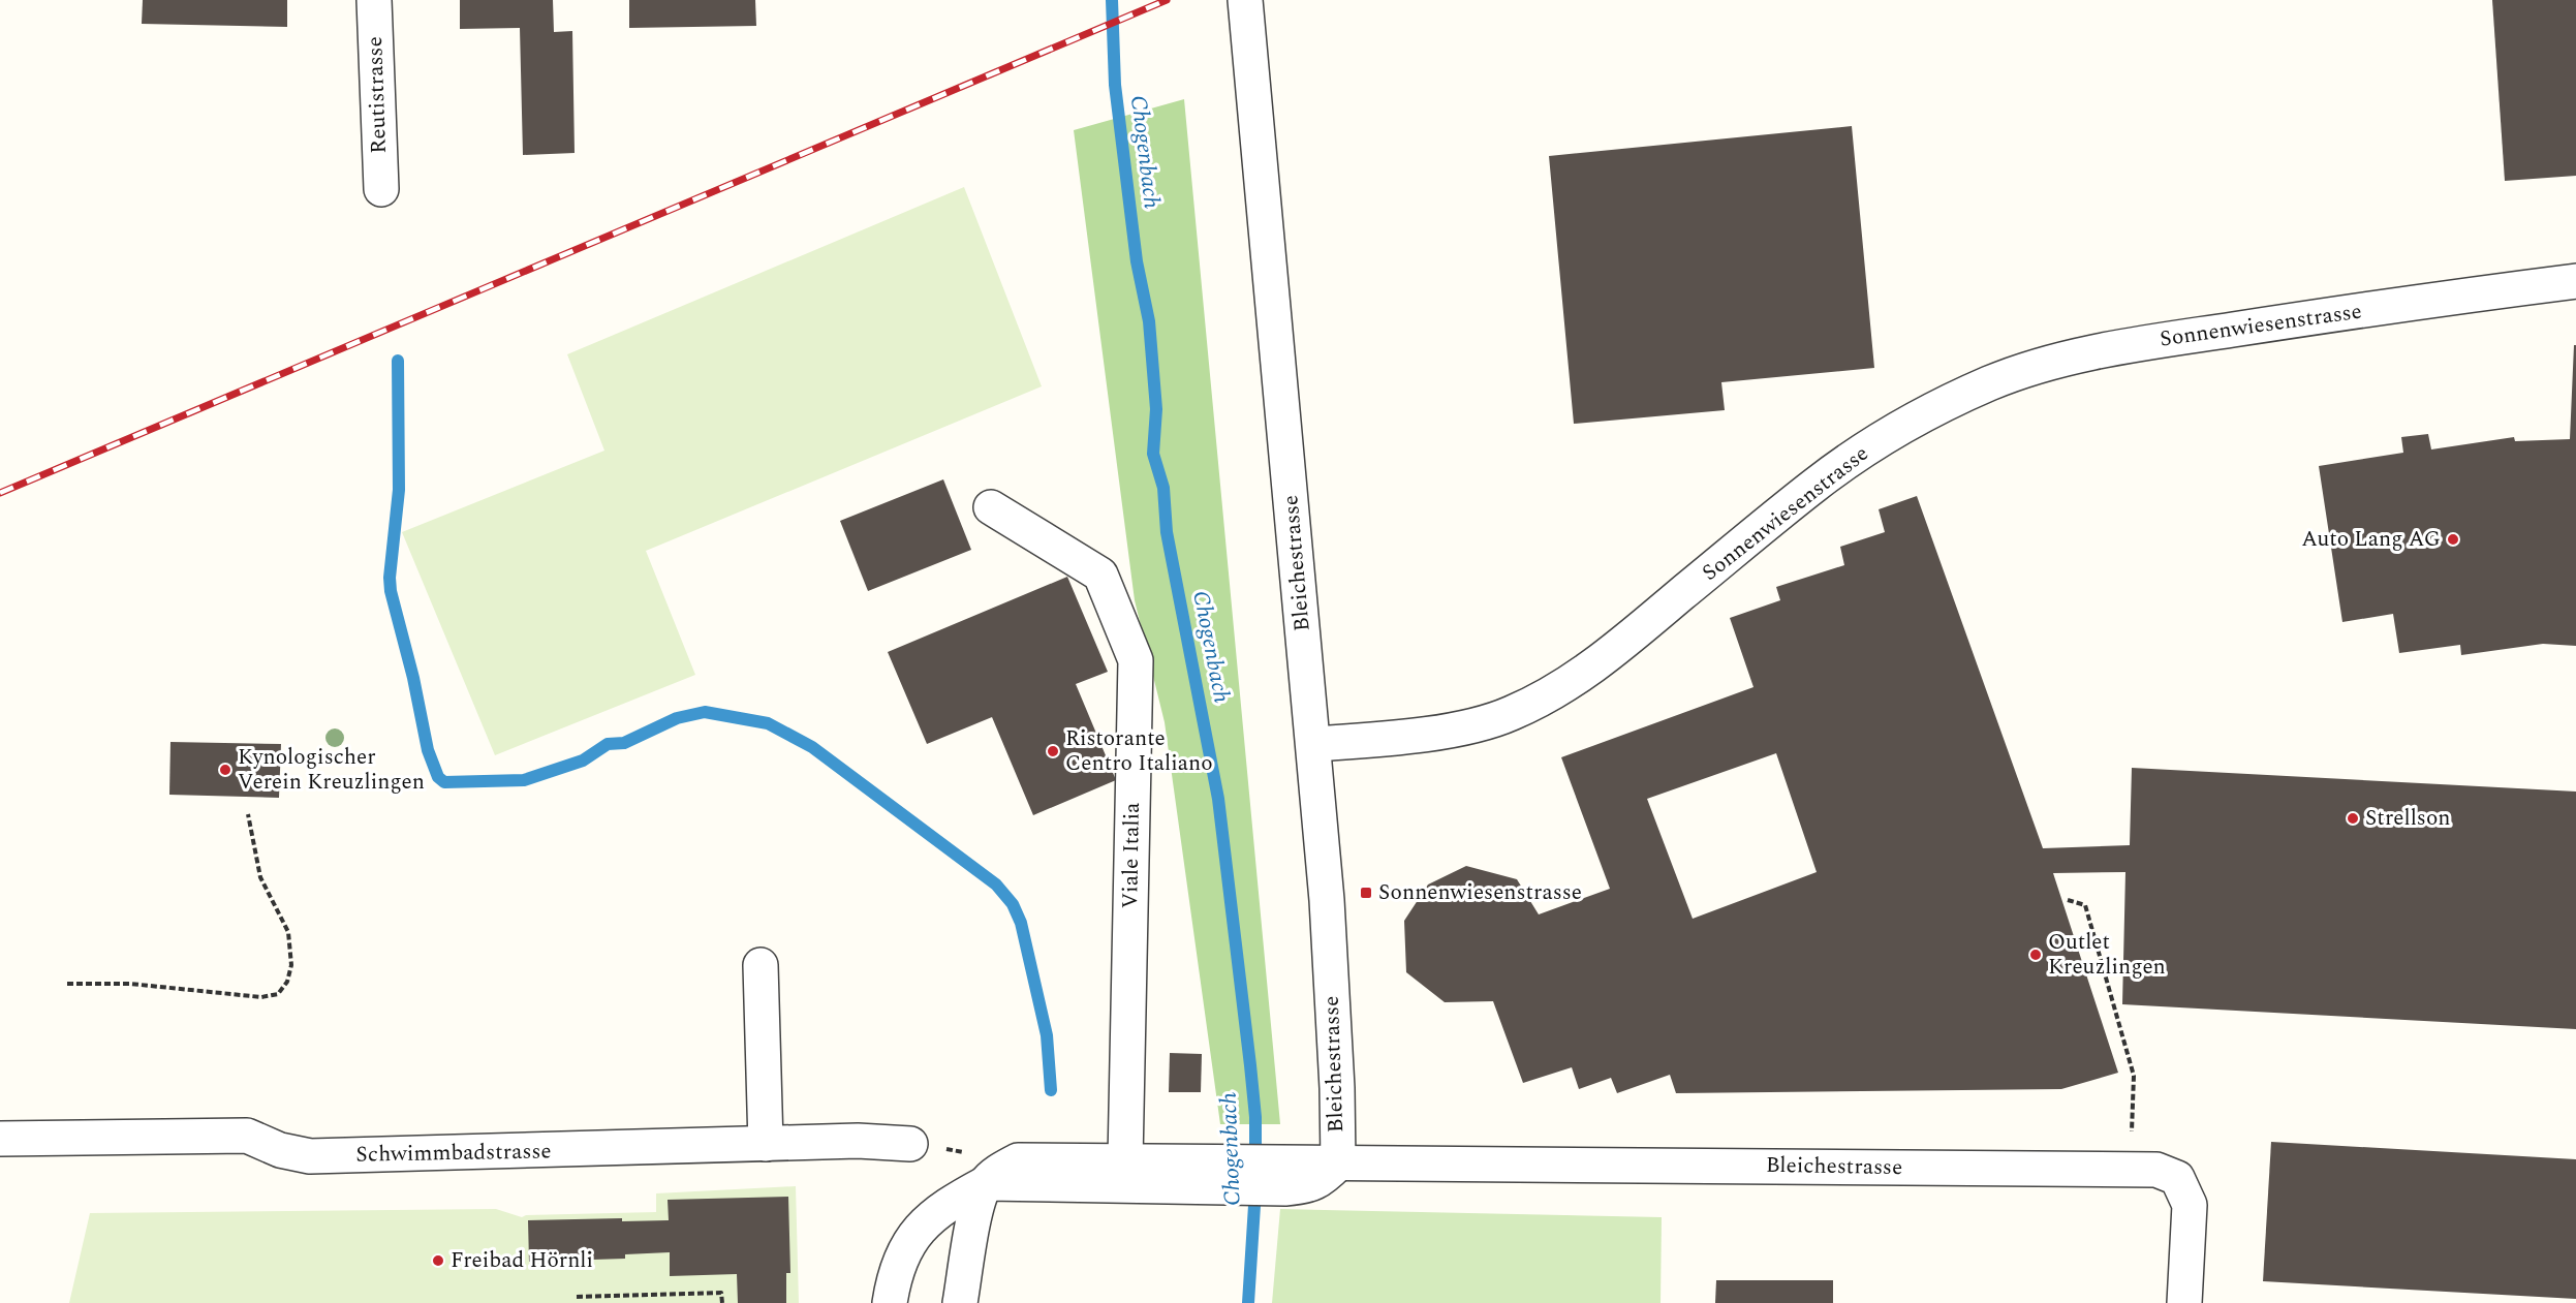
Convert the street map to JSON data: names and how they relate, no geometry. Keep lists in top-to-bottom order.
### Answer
{
  "streets": {
    "street": [
      "Reutistrasse",
      "Sonnenwiesenstrasse",
      "Bleichestrasse",
      "Viale Italia",
      "Schwimmbadstrasse"
    ]
  },
  "crossings": [
    ["Sonnenwiesenstrasse", "Bleichestrasse"]
  ],
  "water": ["Chogenbach"],
  "places": {
    "other": [
      "Auto Lang AG",
      "Ristorante Centro Italiano",
      "Kynologischer Verein Kreuzlingen",
      "Strellson",
      "Outlet Kreuzlingen",
      "Freibad Hörnli"
    ],
    "transit": ["Sonnenwiesenstrasse"]
  }
}
